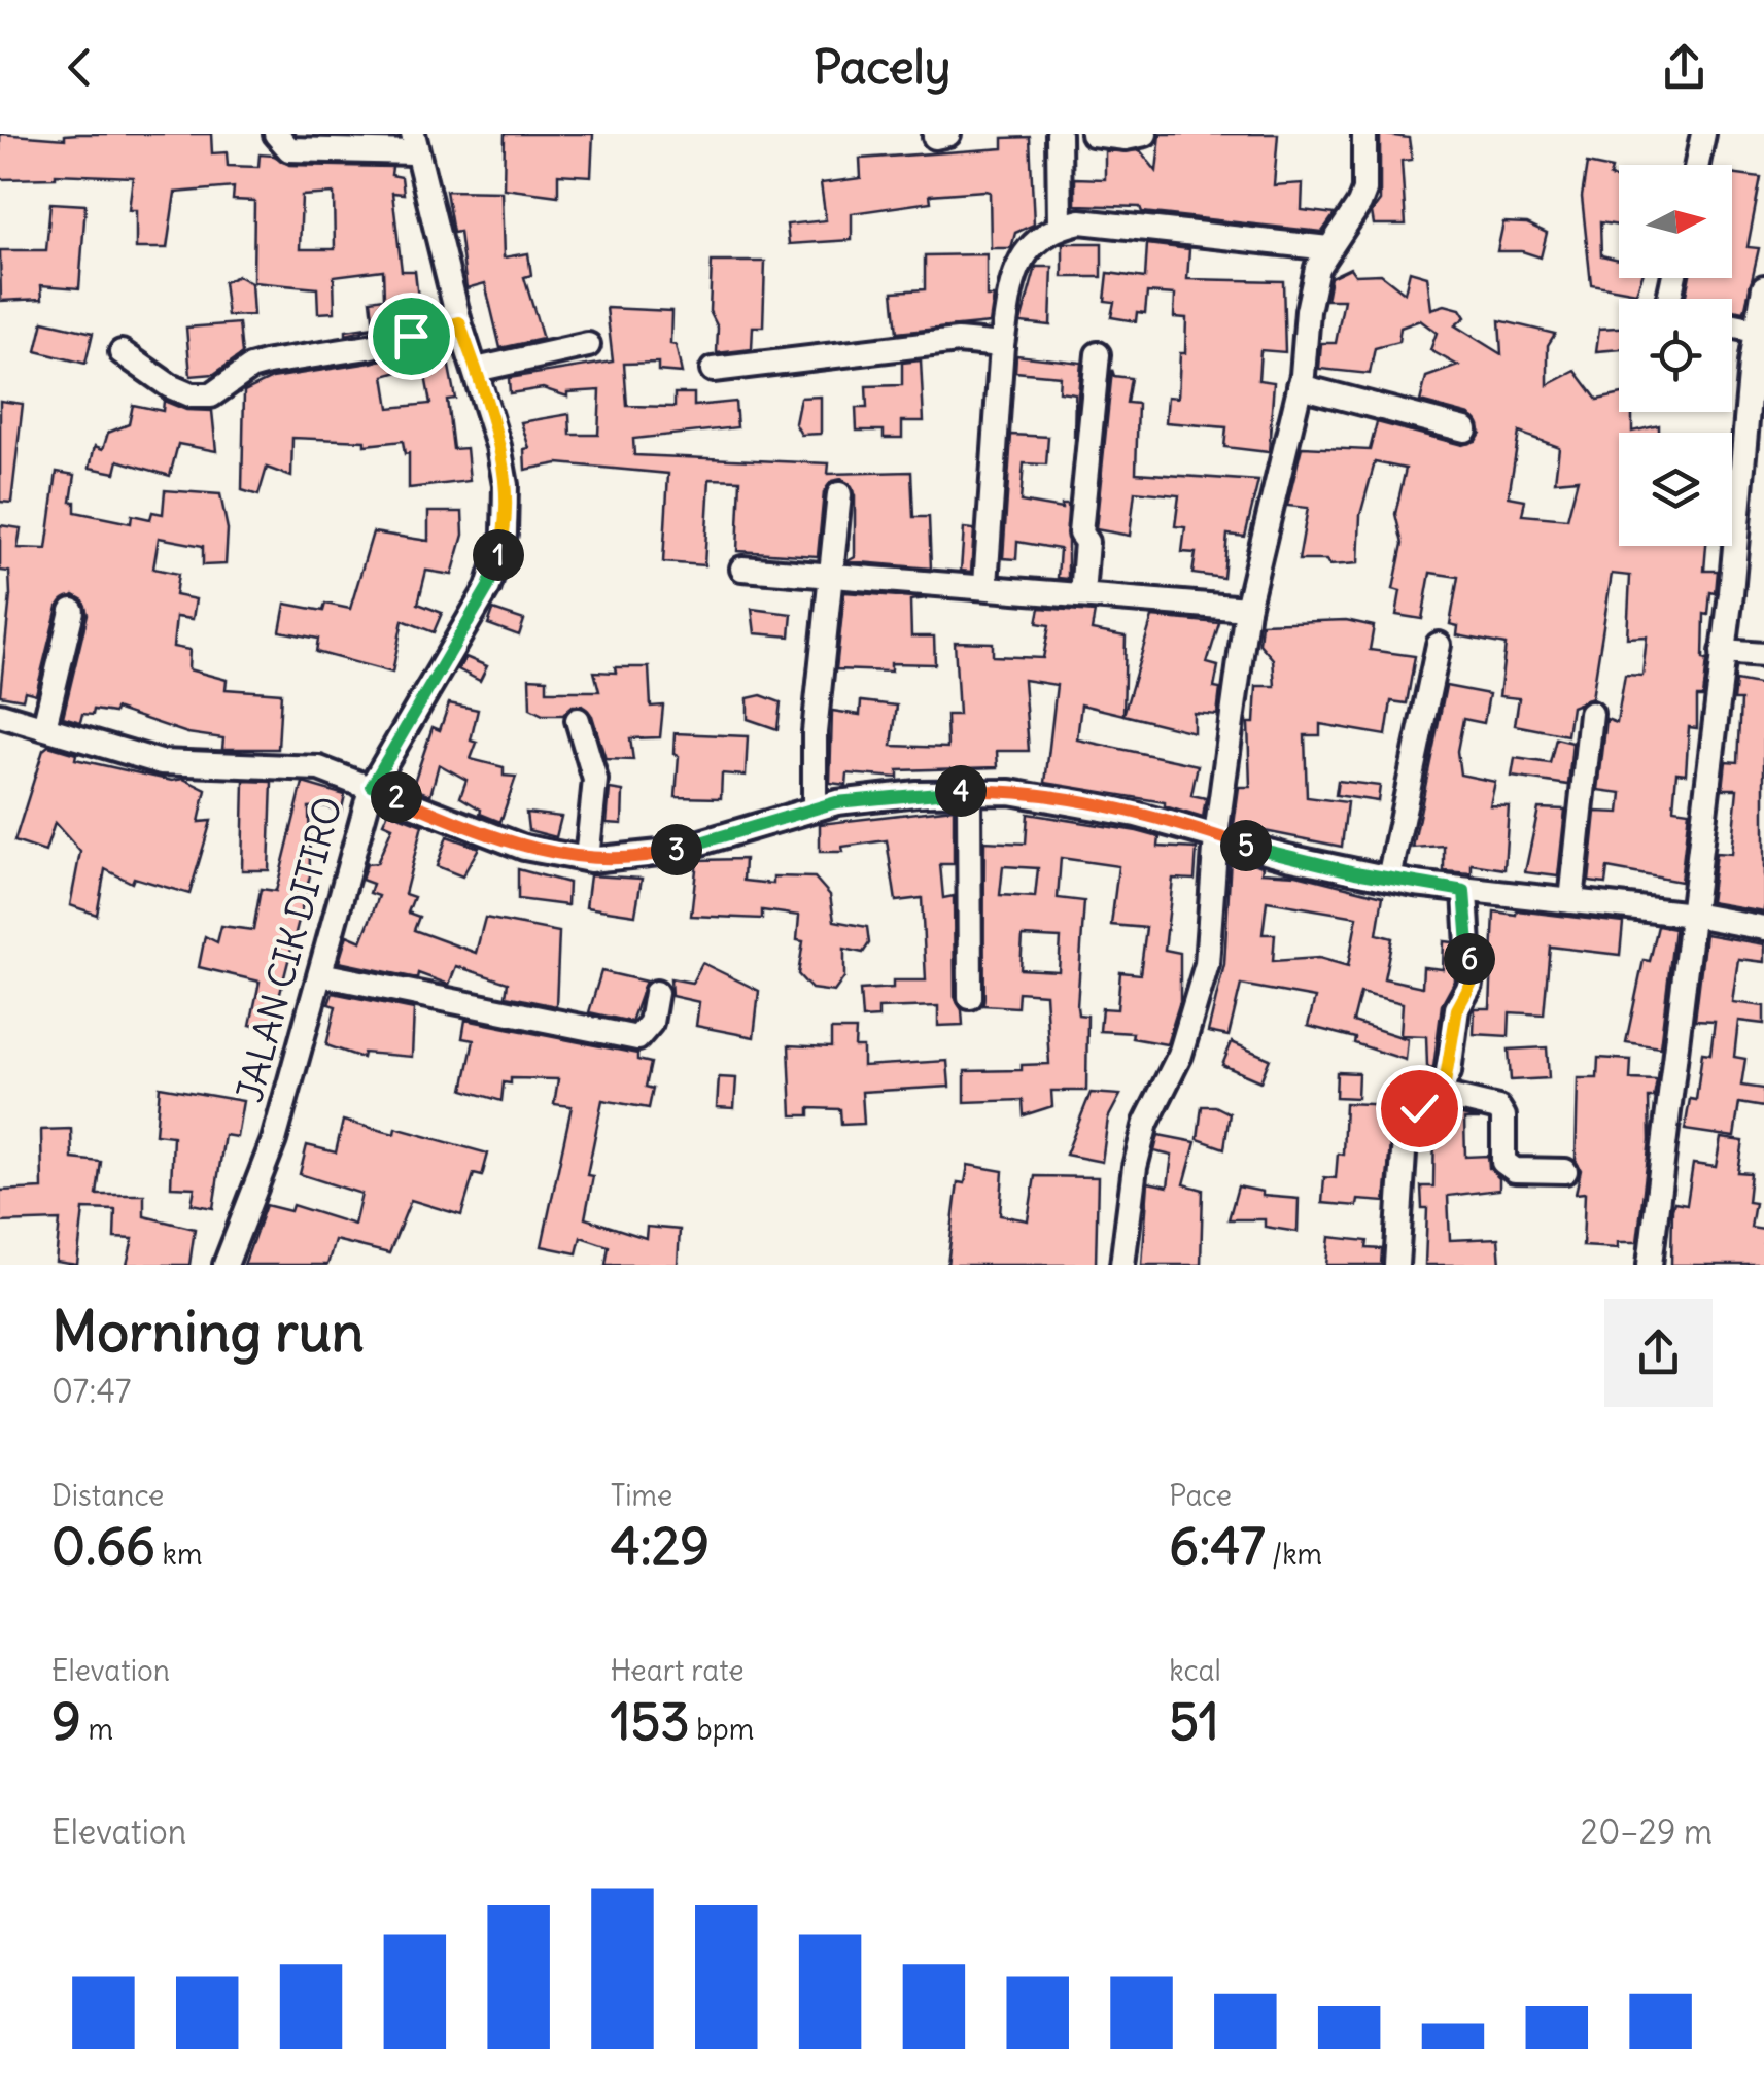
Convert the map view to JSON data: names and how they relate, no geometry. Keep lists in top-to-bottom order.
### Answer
{
  "streets": {
    "street": ["JALAN CIK DITIRO"]
  },
  "north": "right",
  "page": {
    "header": "Pacely",
    "pins": [
      "1",
      "4",
      "2",
      "5",
      "3",
      "6"
    ],
    "heading": ["Morning run", "07:47"],
    "stats": [
      ["Distance", "0.66 km"],
      ["Time", "4:29"],
      ["Pace", "6:47 /km"],
      ["Elevation", "9 m"],
      ["Heart rate", "153 bpm"],
      ["kcal", "51"]
    ],
    "chart": ["Elevation", "20–29 m"]
  }
}
